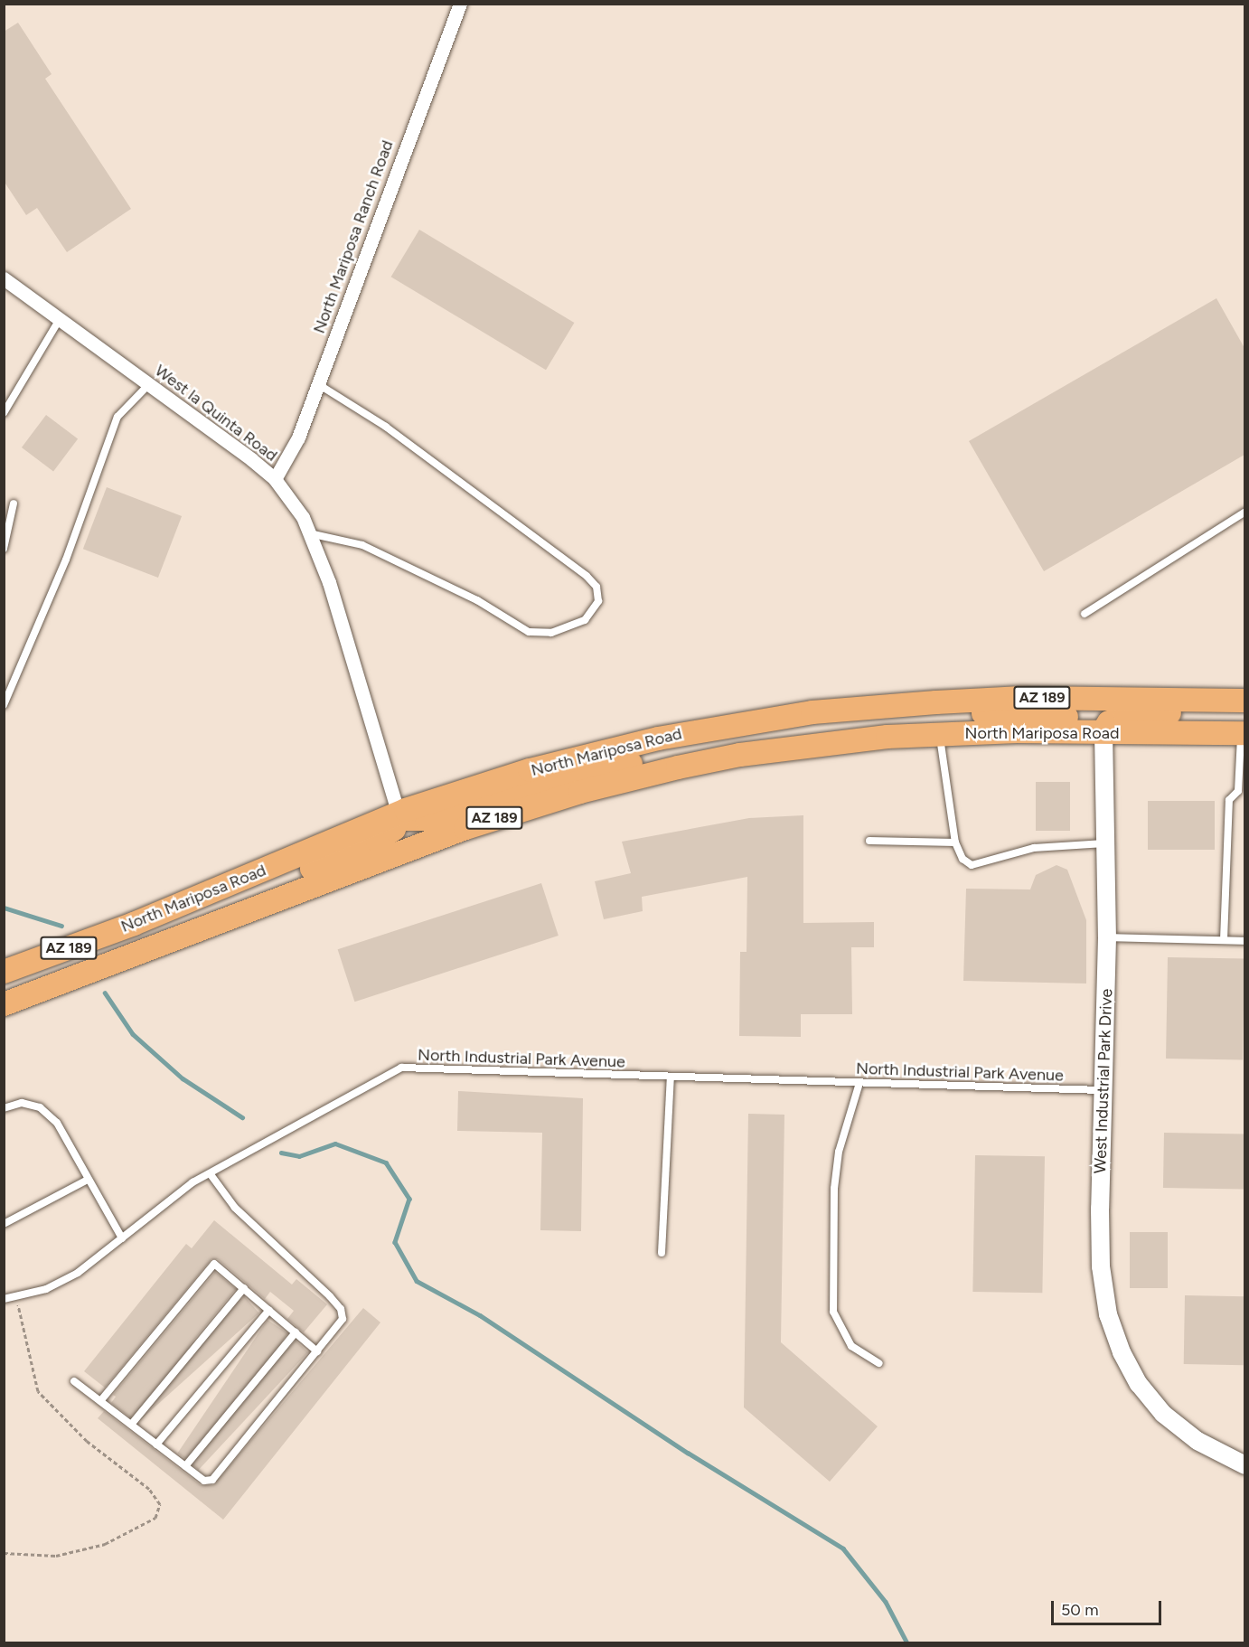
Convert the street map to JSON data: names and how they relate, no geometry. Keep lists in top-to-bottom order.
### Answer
{
  "streets": {
    "highway": ["AZ 189", "North Mariposa Road"],
    "street": ["North Mariposa Ranch Road", "West la Quinta Road", "West Industrial Park Drive"],
    "lane": ["North Industrial Park Avenue"]
  },
  "crossings": [
    ["North Mariposa Ranch Road", "West la Quinta Road"],
    ["West la Quinta Road", "North Mariposa Road"],
    ["North Mariposa Road", "West Industrial Park Drive"],
    ["North Industrial Park Avenue", "West Industrial Park Drive"]
  ],
  "scale_bar": "50 m"
}
